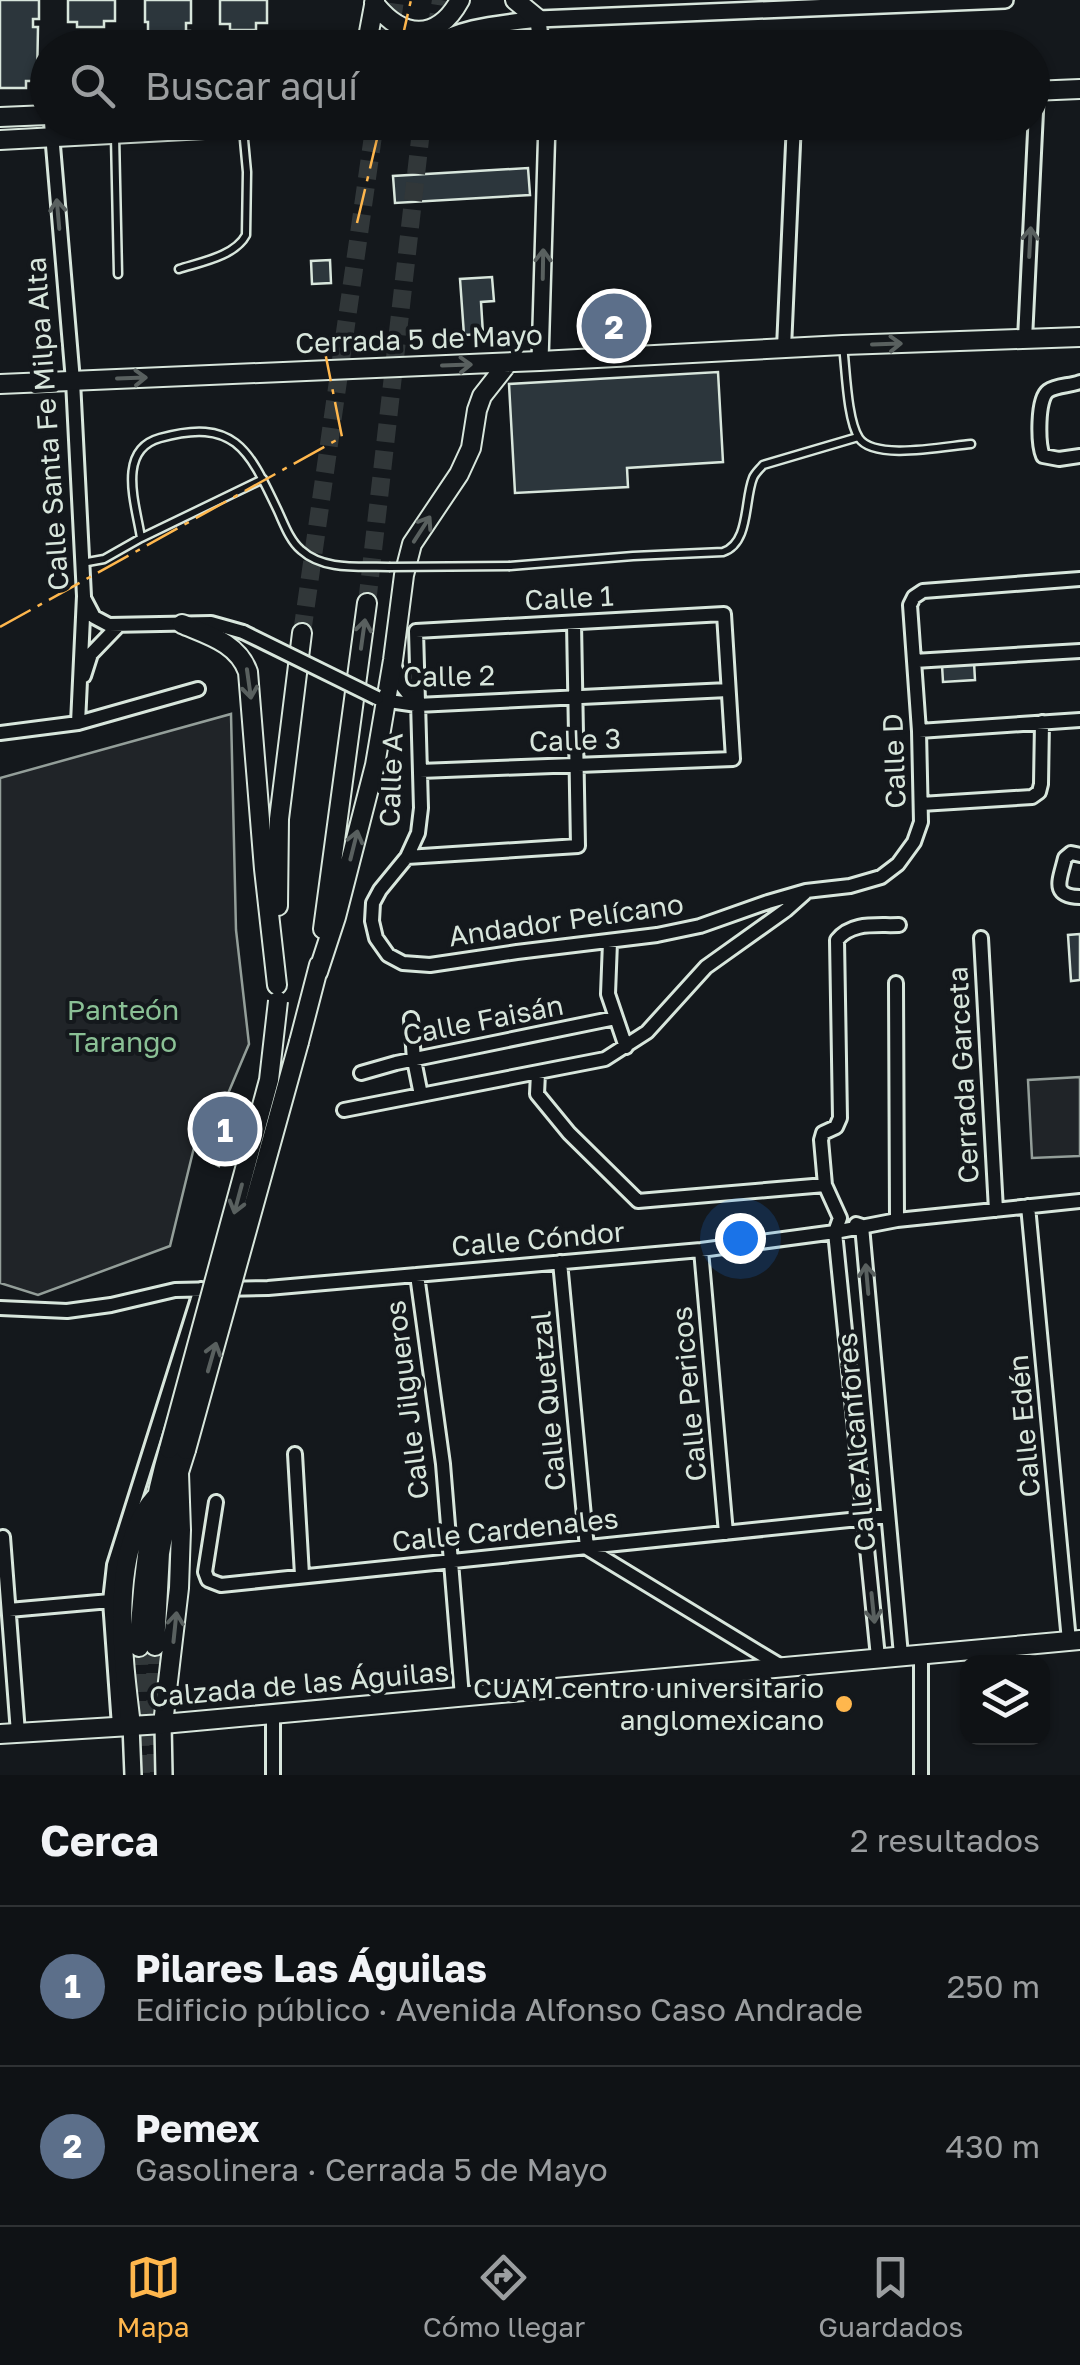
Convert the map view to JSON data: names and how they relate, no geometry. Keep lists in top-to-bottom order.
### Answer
{
  "streets": {
    "main road": ["Cerrada 5 de Mayo", "Calzada de las Águilas"],
    "street": [
      "Calle Santa Fe Milpa Alta",
      "Calle 1",
      "Calle 2",
      "Calle 3",
      "Calle D",
      "Calle A",
      "Andador Pelícano",
      "Calle Faisán",
      "Cerrada Garceta",
      "Calle Cóndor",
      "Calle Pericos",
      "Calle Jilgueros",
      "Calle Quetzal",
      "Calle Edén",
      "Calle Alcanfores",
      "Calle Cardenales"
    ]
  },
  "crossings": [
    ["Cerrada 5 de Mayo", "Calle Santa Fe Milpa Alta"],
    ["Calle 1", "Calle 2"],
    ["Calle 1", "Calle 3"],
    ["Calle 1", "Calle A"],
    ["Calle 2", "Calle 3"],
    ["Calle 2", "Calle A"],
    ["Calle 3", "Calle A"],
    ["Calle D", "Andador Pelícano"],
    ["Calle A", "Andador Pelícano"],
    ["Cerrada Garceta", "Calle Cóndor"],
    ["Calle Cóndor", "Calle Pericos"],
    ["Calle Cóndor", "Calle Jilgueros"],
    ["Calle Cóndor", "Calle Quetzal"],
    ["Calle Cóndor", "Calle Edén"],
    ["Calle Cóndor", "Calle Alcanfores"],
    ["Calle Pericos", "Calle Cardenales"],
    ["Calle Jilgueros", "Calle Cardenales"],
    ["Calle Jilgueros", "Calzada de las Águilas"],
    ["Calle Quetzal", "Calle Cardenales"],
    ["Calle Edén", "Calzada de las Águilas"],
    ["Calle Alcanfores", "Calle Cardenales"],
    ["Calle Alcanfores", "Calzada de las Águilas"]
  ],
  "one_way": ["Cerrada 5 de Mayo", "Calle Santa Fe Milpa Alta"],
  "parks": ["Panteón Tarango"],
  "places": ["CUAM centro universitario anglomexicano"],
  "page": {
    "search": "Buscar aquí",
    "pins": ["2", "1"],
    "heading": ["Cerca", "2 resultados"],
    "list": [
      {
        "mark": "1",
        "name": "Pilares Las Águilas",
        "note": "Edificio público · Avenida Alfonso Caso Andrade",
        "value": "250 m"
      },
      {
        "mark": "2",
        "name": "Pemex",
        "note": "Gasolinera · Cerrada 5 de Mayo",
        "value": "430 m"
      }
    ],
    "nav": ["Mapa", "Cómo llegar", "Guardados"]
  }
}
